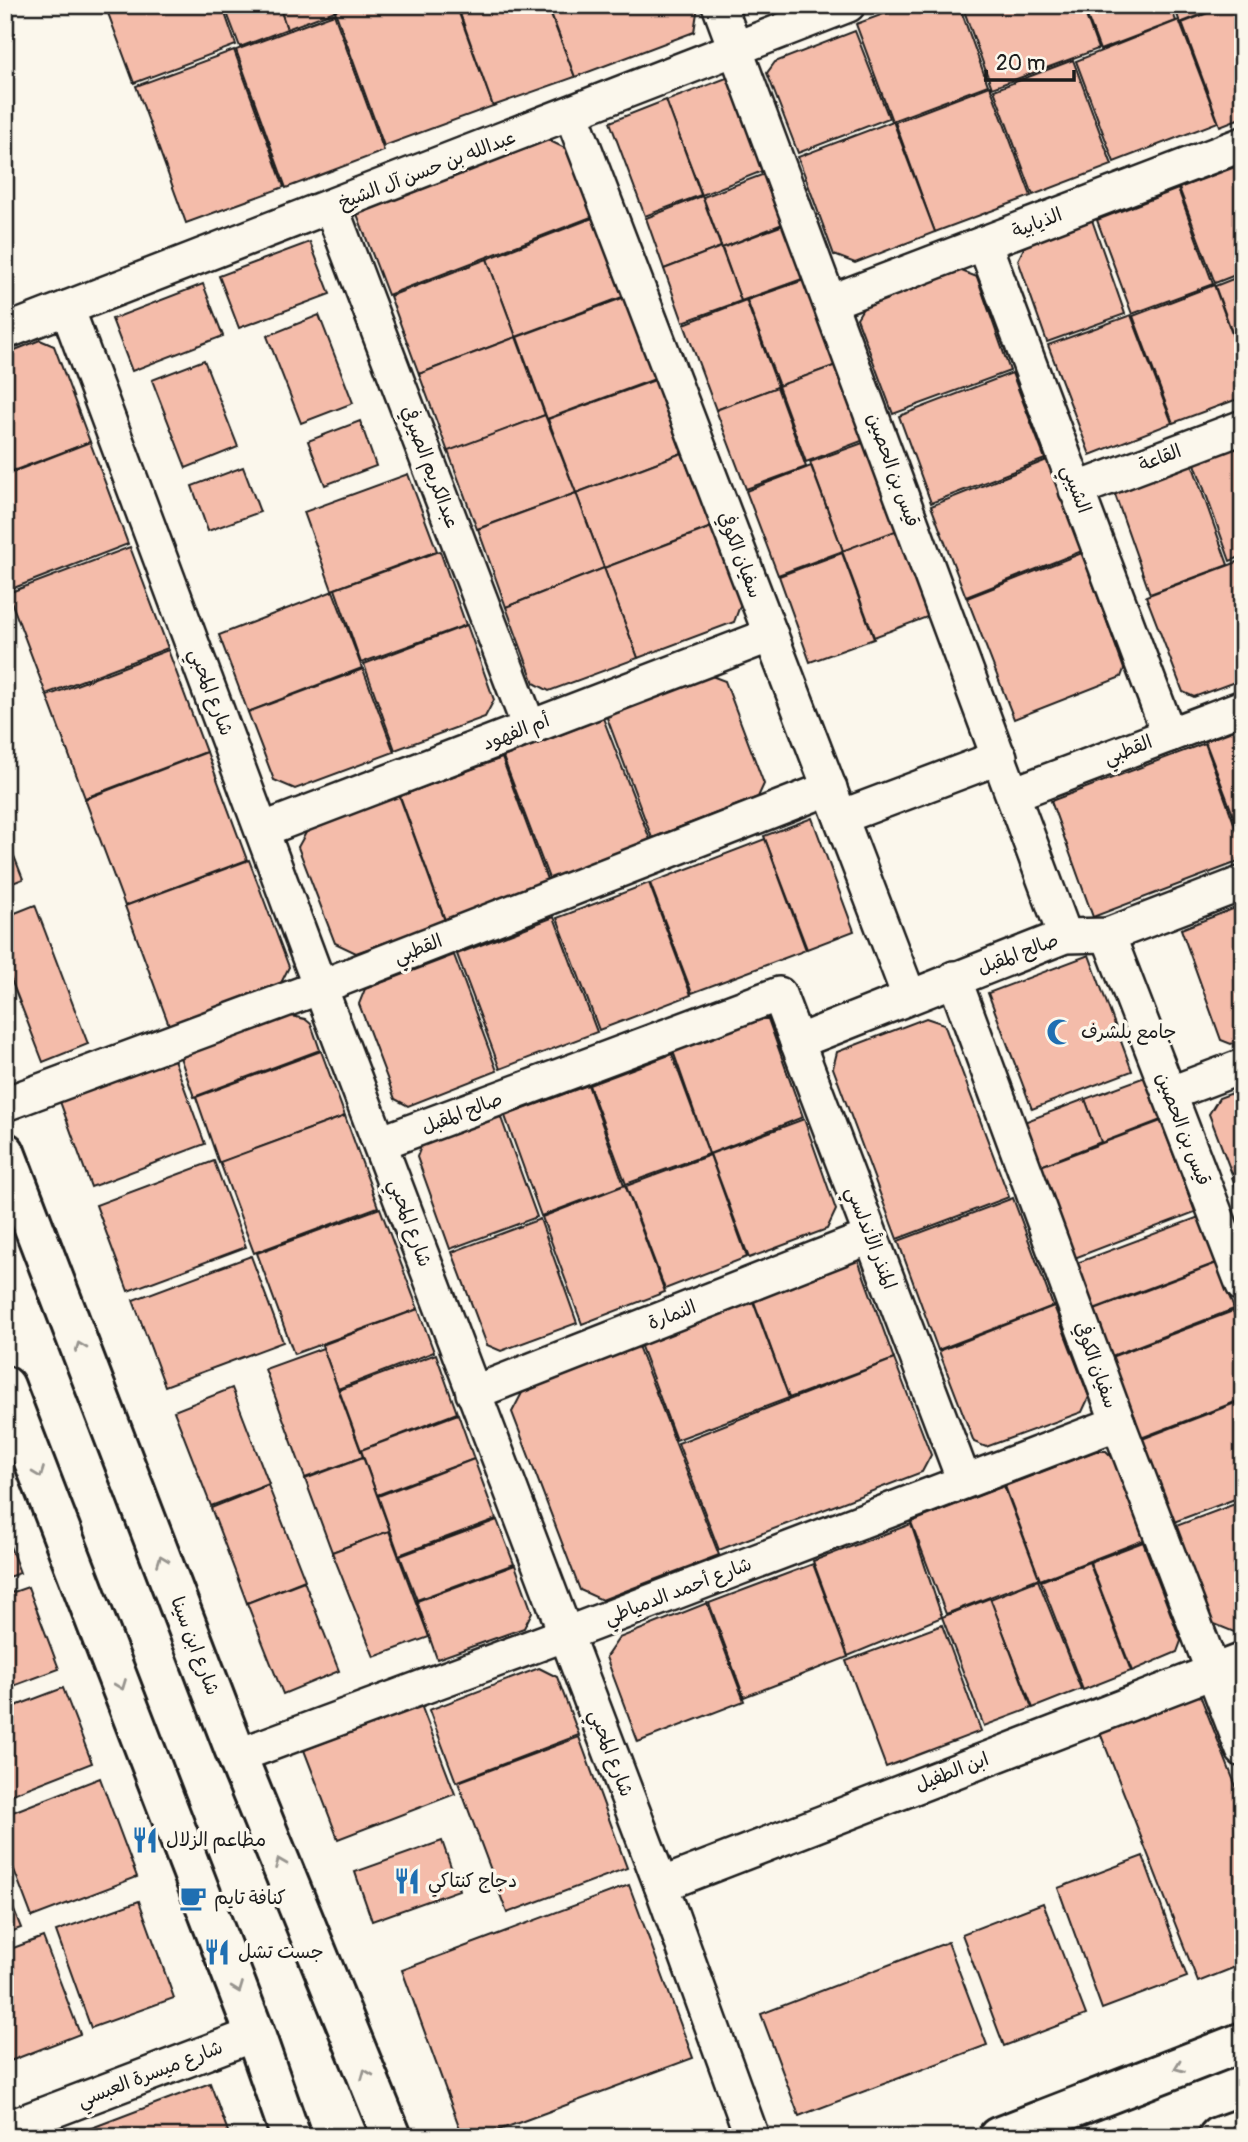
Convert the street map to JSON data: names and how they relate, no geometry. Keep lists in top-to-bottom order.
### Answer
{
  "streets": {
    "street": [
      "عبدالله بن حسن آل الشيخ",
      "الذيابية",
      "القاعة",
      "عبدالكريم الصيرفي",
      "قيس بن الحصين",
      "الشيبي",
      "سفيان الكوفي",
      "شارع المحبي",
      "أم الفهود",
      "القطبي",
      "صالح المقبل",
      "المنذر الأندلسي",
      "النمارة",
      "شارع أحمد الدمياطي",
      "شارع ابن سينا",
      "ابن الطفيل",
      "شارع ميسرة العبسي"
    ]
  },
  "crossings": [
    ["عبدالله بن حسن آل الشيخ", "عبدالكريم الصيرفي"],
    ["عبدالله بن حسن آل الشيخ", "قيس بن الحصين"],
    ["عبدالله بن حسن آل الشيخ", "سفيان الكوفي"],
    ["عبدالله بن حسن آل الشيخ", "شارع المحبي"],
    ["الذيابية", "قيس بن الحصين"],
    ["الذيابية", "الشيبي"],
    ["القاعة", "الشيبي"],
    ["عبدالكريم الصيرفي", "أم الفهود"],
    ["قيس بن الحصين", "القطبي"],
    ["قيس بن الحصين", "صالح المقبل"],
    ["الشيبي", "القطبي"],
    ["سفيان الكوفي", "أم الفهود"],
    ["سفيان الكوفي", "القطبي"],
    ["سفيان الكوفي", "صالح المقبل"],
    ["سفيان الكوفي", "شارع أحمد الدمياطي"],
    ["سفيان الكوفي", "ابن الطفيل"],
    ["شارع المحبي", "أم الفهود"],
    ["شارع المحبي", "القطبي"],
    ["شارع المحبي", "صالح المقبل"],
    ["شارع المحبي", "النمارة"],
    ["شارع المحبي", "شارع أحمد الدمياطي"],
    ["شارع المحبي", "ابن الطفيل"],
    ["صالح المقبل", "المنذر الأندلسي"],
    ["المنذر الأندلسي", "النمارة"],
    ["المنذر الأندلسي", "شارع أحمد الدمياطي"],
    ["شارع أحمد الدمياطي", "شارع ابن سينا"]
  ],
  "places": {
    "mosque": ["جامع بلشرف"],
    "restaurant": ["مطاعم الزلال", "دجاج كنتاكي", "جست تشل"],
    "cafe": ["كنافة تايم"]
  },
  "scale_bar": "20 m"
}
